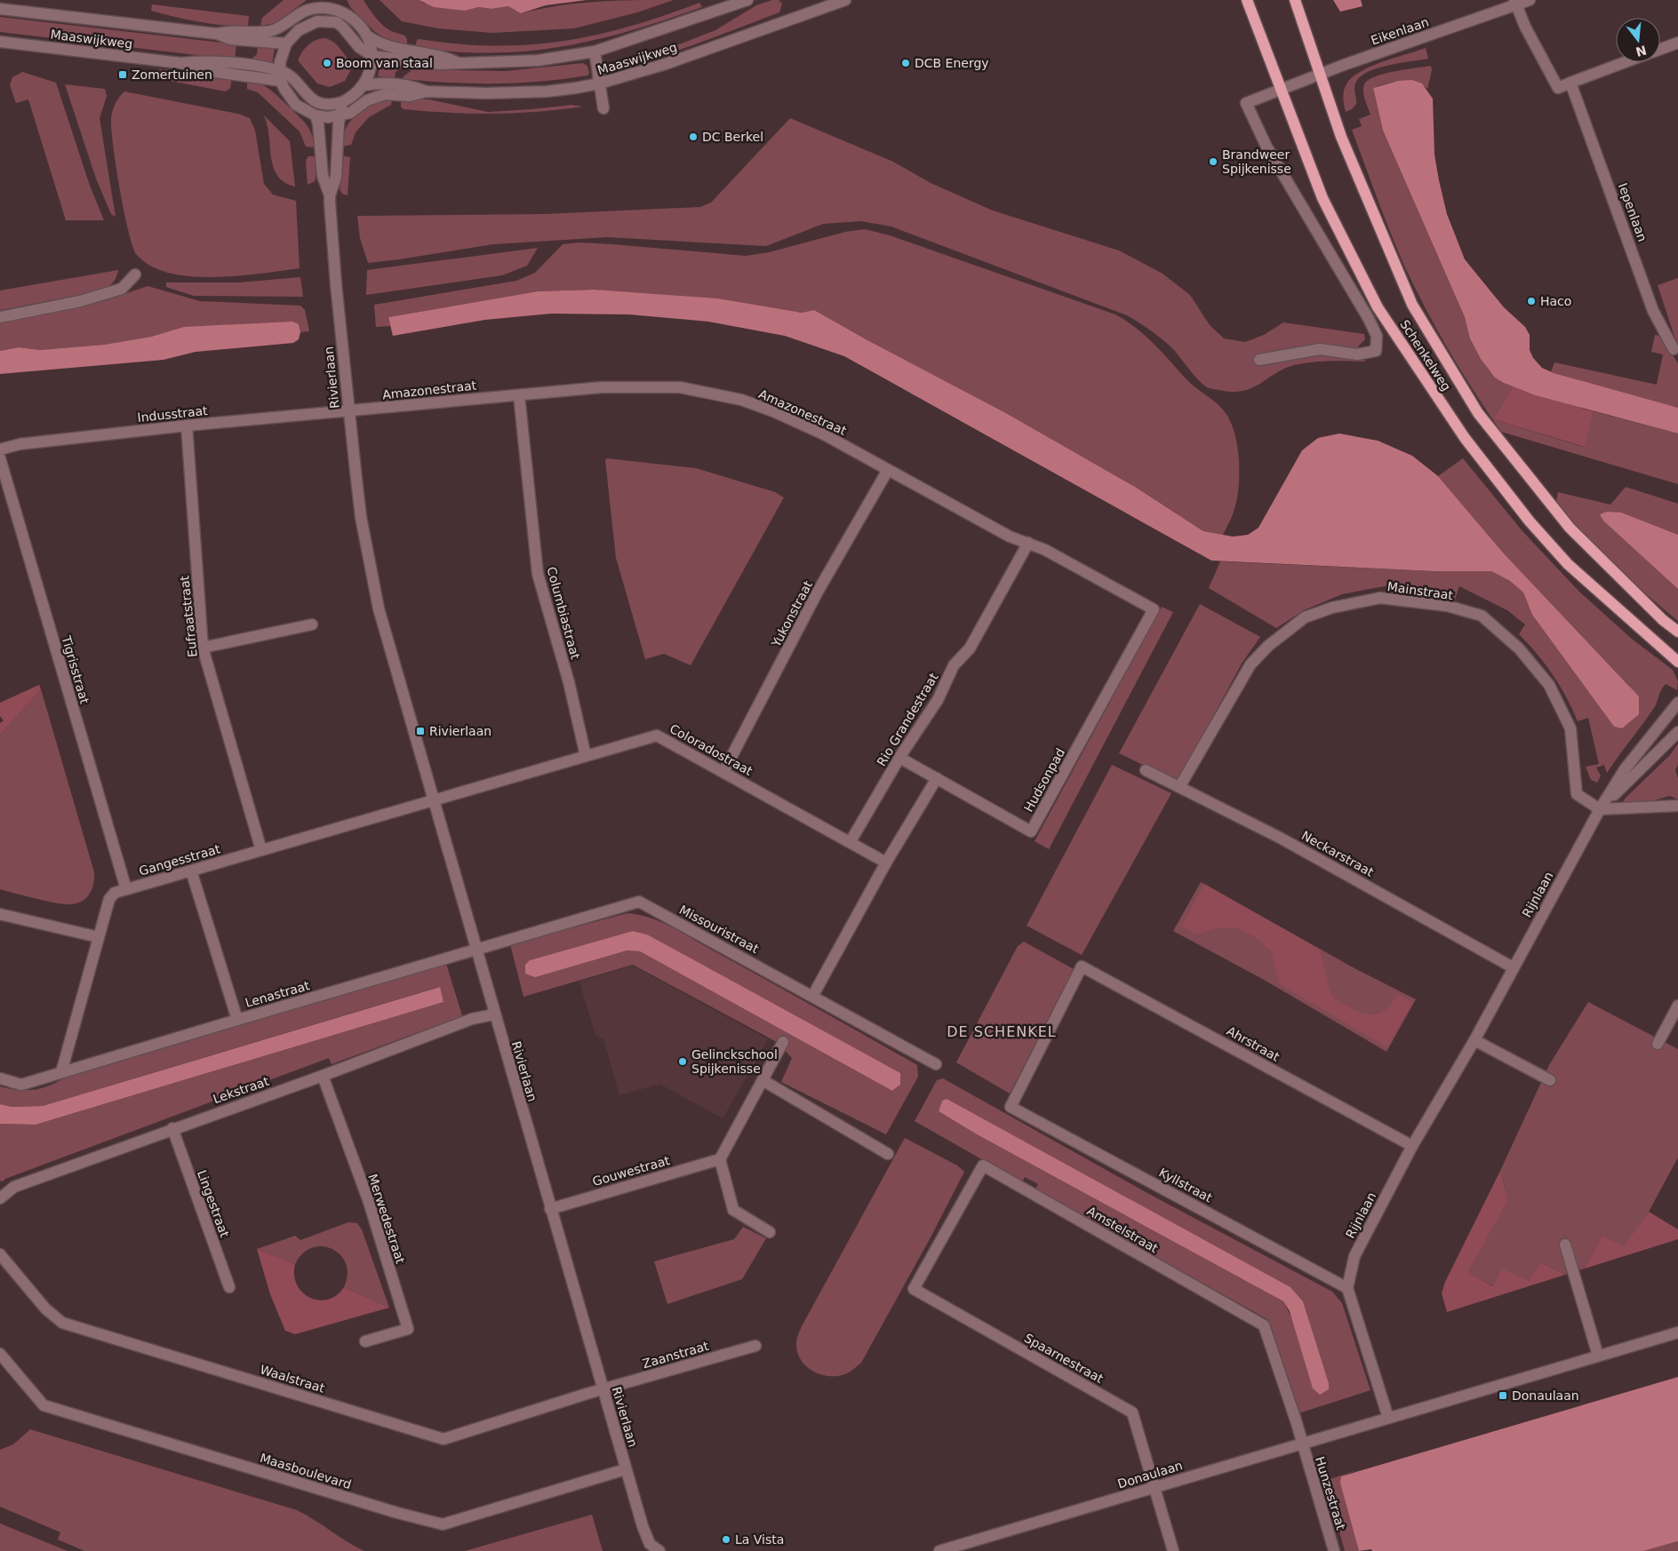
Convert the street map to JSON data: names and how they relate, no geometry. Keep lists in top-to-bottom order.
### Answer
{
  "streets": {
    "main road": ["Schenkelweg"],
    "street": [
      "Eikenlaan",
      "Maaswijkweg",
      "Iepenlaan",
      "Rivierlaan",
      "Amazonestraat",
      "Indusstraat",
      "Mainstraat",
      "Columbiastraat",
      "Yukonstraat",
      "Eufraatstraat",
      "Tigrisstraat",
      "Rio Grandestraat",
      "Coloradostraat",
      "Hudsonpad",
      "Neckarstraat",
      "Gangesstraat",
      "Rijnlaan",
      "Missouristraat",
      "Lenastraat",
      "Ahrstraat",
      "Lekstraat",
      "Gouwestraat",
      "Kyllstraat",
      "Lingestraat",
      "Merwedestraat",
      "Amstelstraat",
      "Zaanstraat",
      "Spaarnestraat",
      "Waalstraat",
      "Maasboulevard",
      "Donaulaan",
      "Hunzestraat"
    ]
  },
  "crossings": [
    ["Eikenlaan", "Schenkelweg"],
    ["Maaswijkweg", "Rivierlaan"],
    ["Rivierlaan", "Amazonestraat"],
    ["Rivierlaan", "Indusstraat"],
    ["Rivierlaan", "Coloradostraat"],
    ["Rivierlaan", "Gangesstraat"],
    ["Rivierlaan", "Missouristraat"],
    ["Rivierlaan", "Lenastraat"],
    ["Rivierlaan", "Lekstraat"],
    ["Rivierlaan", "Gouwestraat"],
    ["Rivierlaan", "Zaanstraat"],
    ["Rivierlaan", "Waalstraat"],
    ["Rivierlaan", "Maasboulevard"],
    ["Amazonestraat", "Indusstraat"],
    ["Amazonestraat", "Columbiastraat"],
    ["Amazonestraat", "Yukonstraat"],
    ["Amazonestraat", "Rio Grandestraat"],
    ["Amazonestraat", "Hudsonpad"],
    ["Indusstraat", "Eufraatstraat"],
    ["Mainstraat", "Neckarstraat"],
    ["Mainstraat", "Rijnlaan"],
    ["Columbiastraat", "Coloradostraat"],
    ["Yukonstraat", "Coloradostraat"],
    ["Eufraatstraat", "Gangesstraat"],
    ["Tigrisstraat", "Gangesstraat"],
    ["Rio Grandestraat", "Coloradostraat"],
    ["Rio Grandestraat", "Hudsonpad"],
    ["Coloradostraat", "Gangesstraat"],
    ["Neckarstraat", "Rijnlaan"],
    ["Gangesstraat", "Lenastraat"],
    ["Rijnlaan", "Ahrstraat"],
    ["Rijnlaan", "Kyllstraat"],
    ["Missouristraat", "Lenastraat"],
    ["Ahrstraat", "Kyllstraat"],
    ["Lekstraat", "Lingestraat"],
    ["Lekstraat", "Merwedestraat"],
    ["Amstelstraat", "Spaarnestraat"],
    ["Amstelstraat", "Donaulaan"],
    ["Amstelstraat", "Hunzestraat"],
    ["Zaanstraat", "Waalstraat"],
    ["Spaarnestraat", "Donaulaan"],
    ["Donaulaan", "Hunzestraat"]
  ],
  "districts": ["DE SCHENKEL"],
  "places": {
    "other": [
      "Boom van staal",
      "DCB Energy",
      "DC Berkel",
      "Brandweer Spijkenisse",
      "Haco",
      "Gelinckschool Spijkenisse",
      "La Vista"
    ],
    "transit": ["Zomertuinen", "Rivierlaan", "Donaulaan"]
  },
  "north": "bottom"
}
